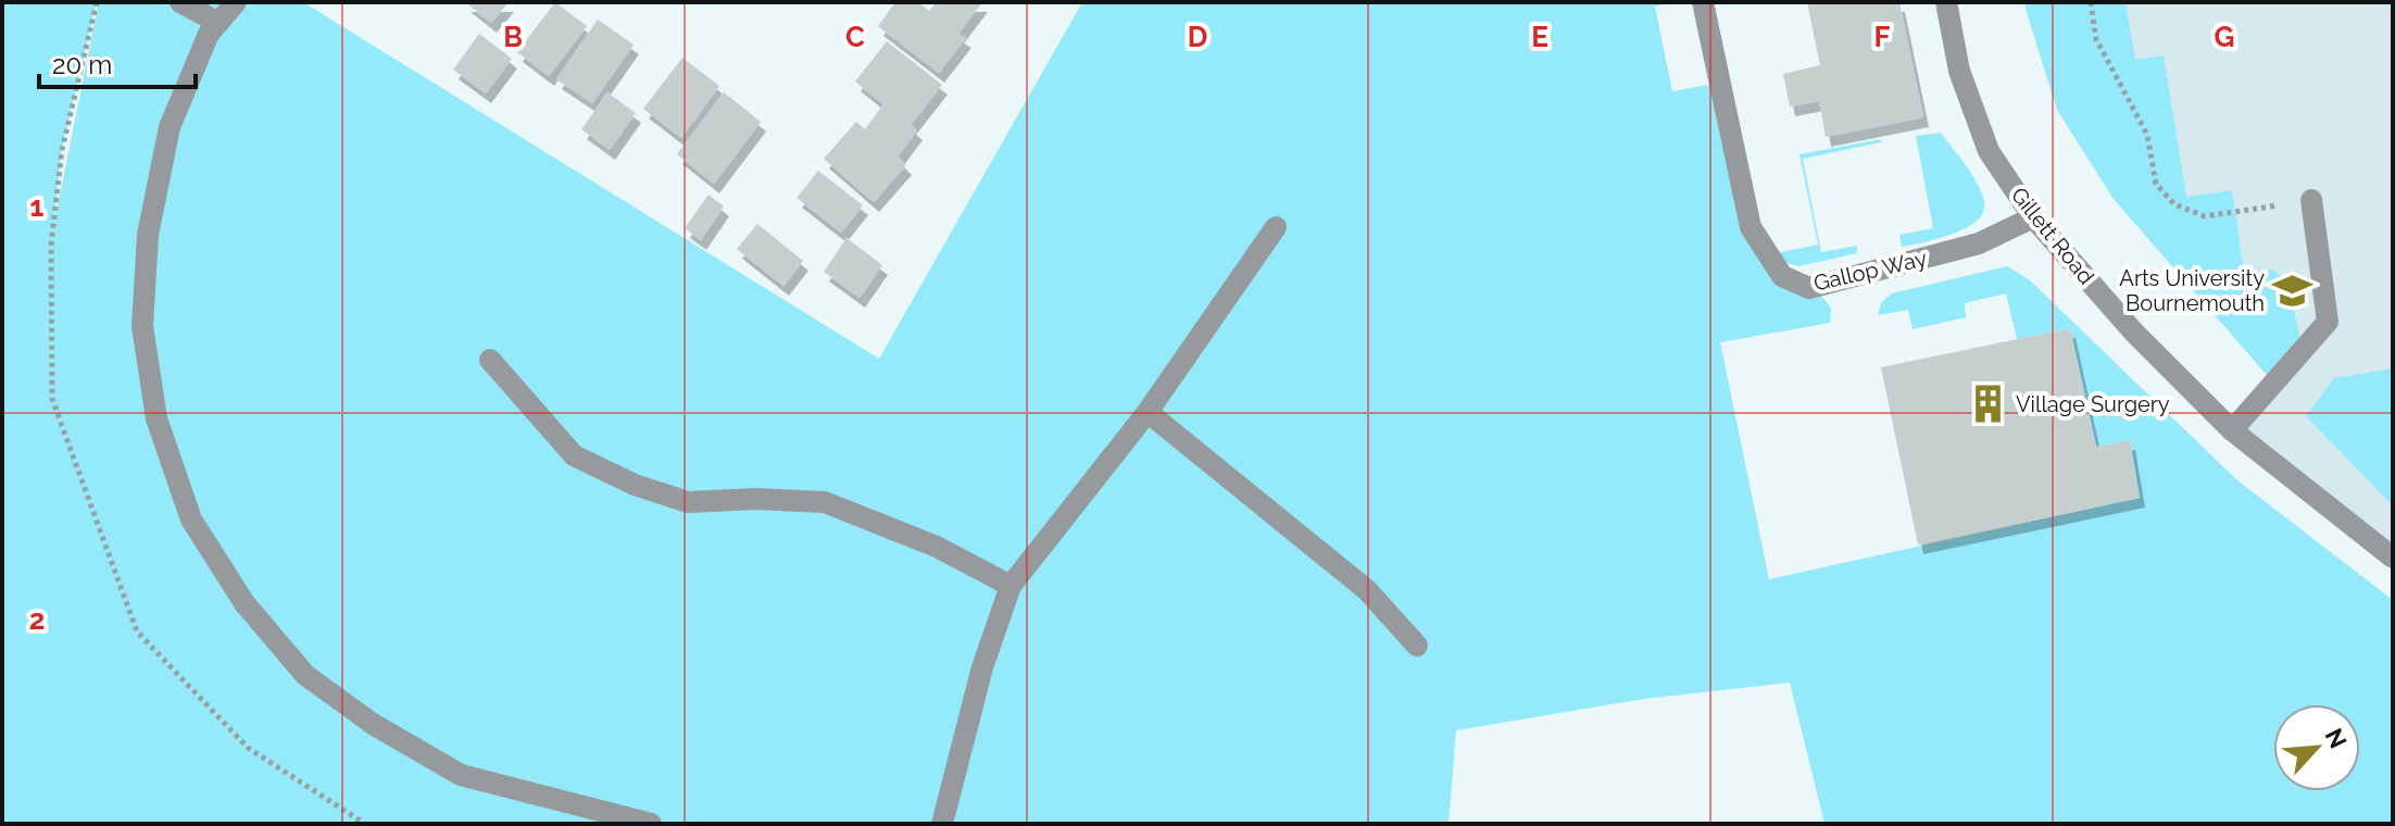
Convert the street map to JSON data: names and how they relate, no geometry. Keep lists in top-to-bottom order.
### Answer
{
  "streets": {
    "street": ["Gillett Road", "Gallop Way"]
  },
  "crossings": [
    ["Gillett Road", "Gallop Way"]
  ],
  "places": {
    "school or university": ["Arts University Bournemouth"],
    "building": ["Village Surgery"]
  },
  "scale_bar": "20 m",
  "north": "top right",
  "grid": {
    "columns": [
      "B",
      "C",
      "D",
      "E",
      "F",
      "G"
    ],
    "rows": ["1", "2"]
  }
}
